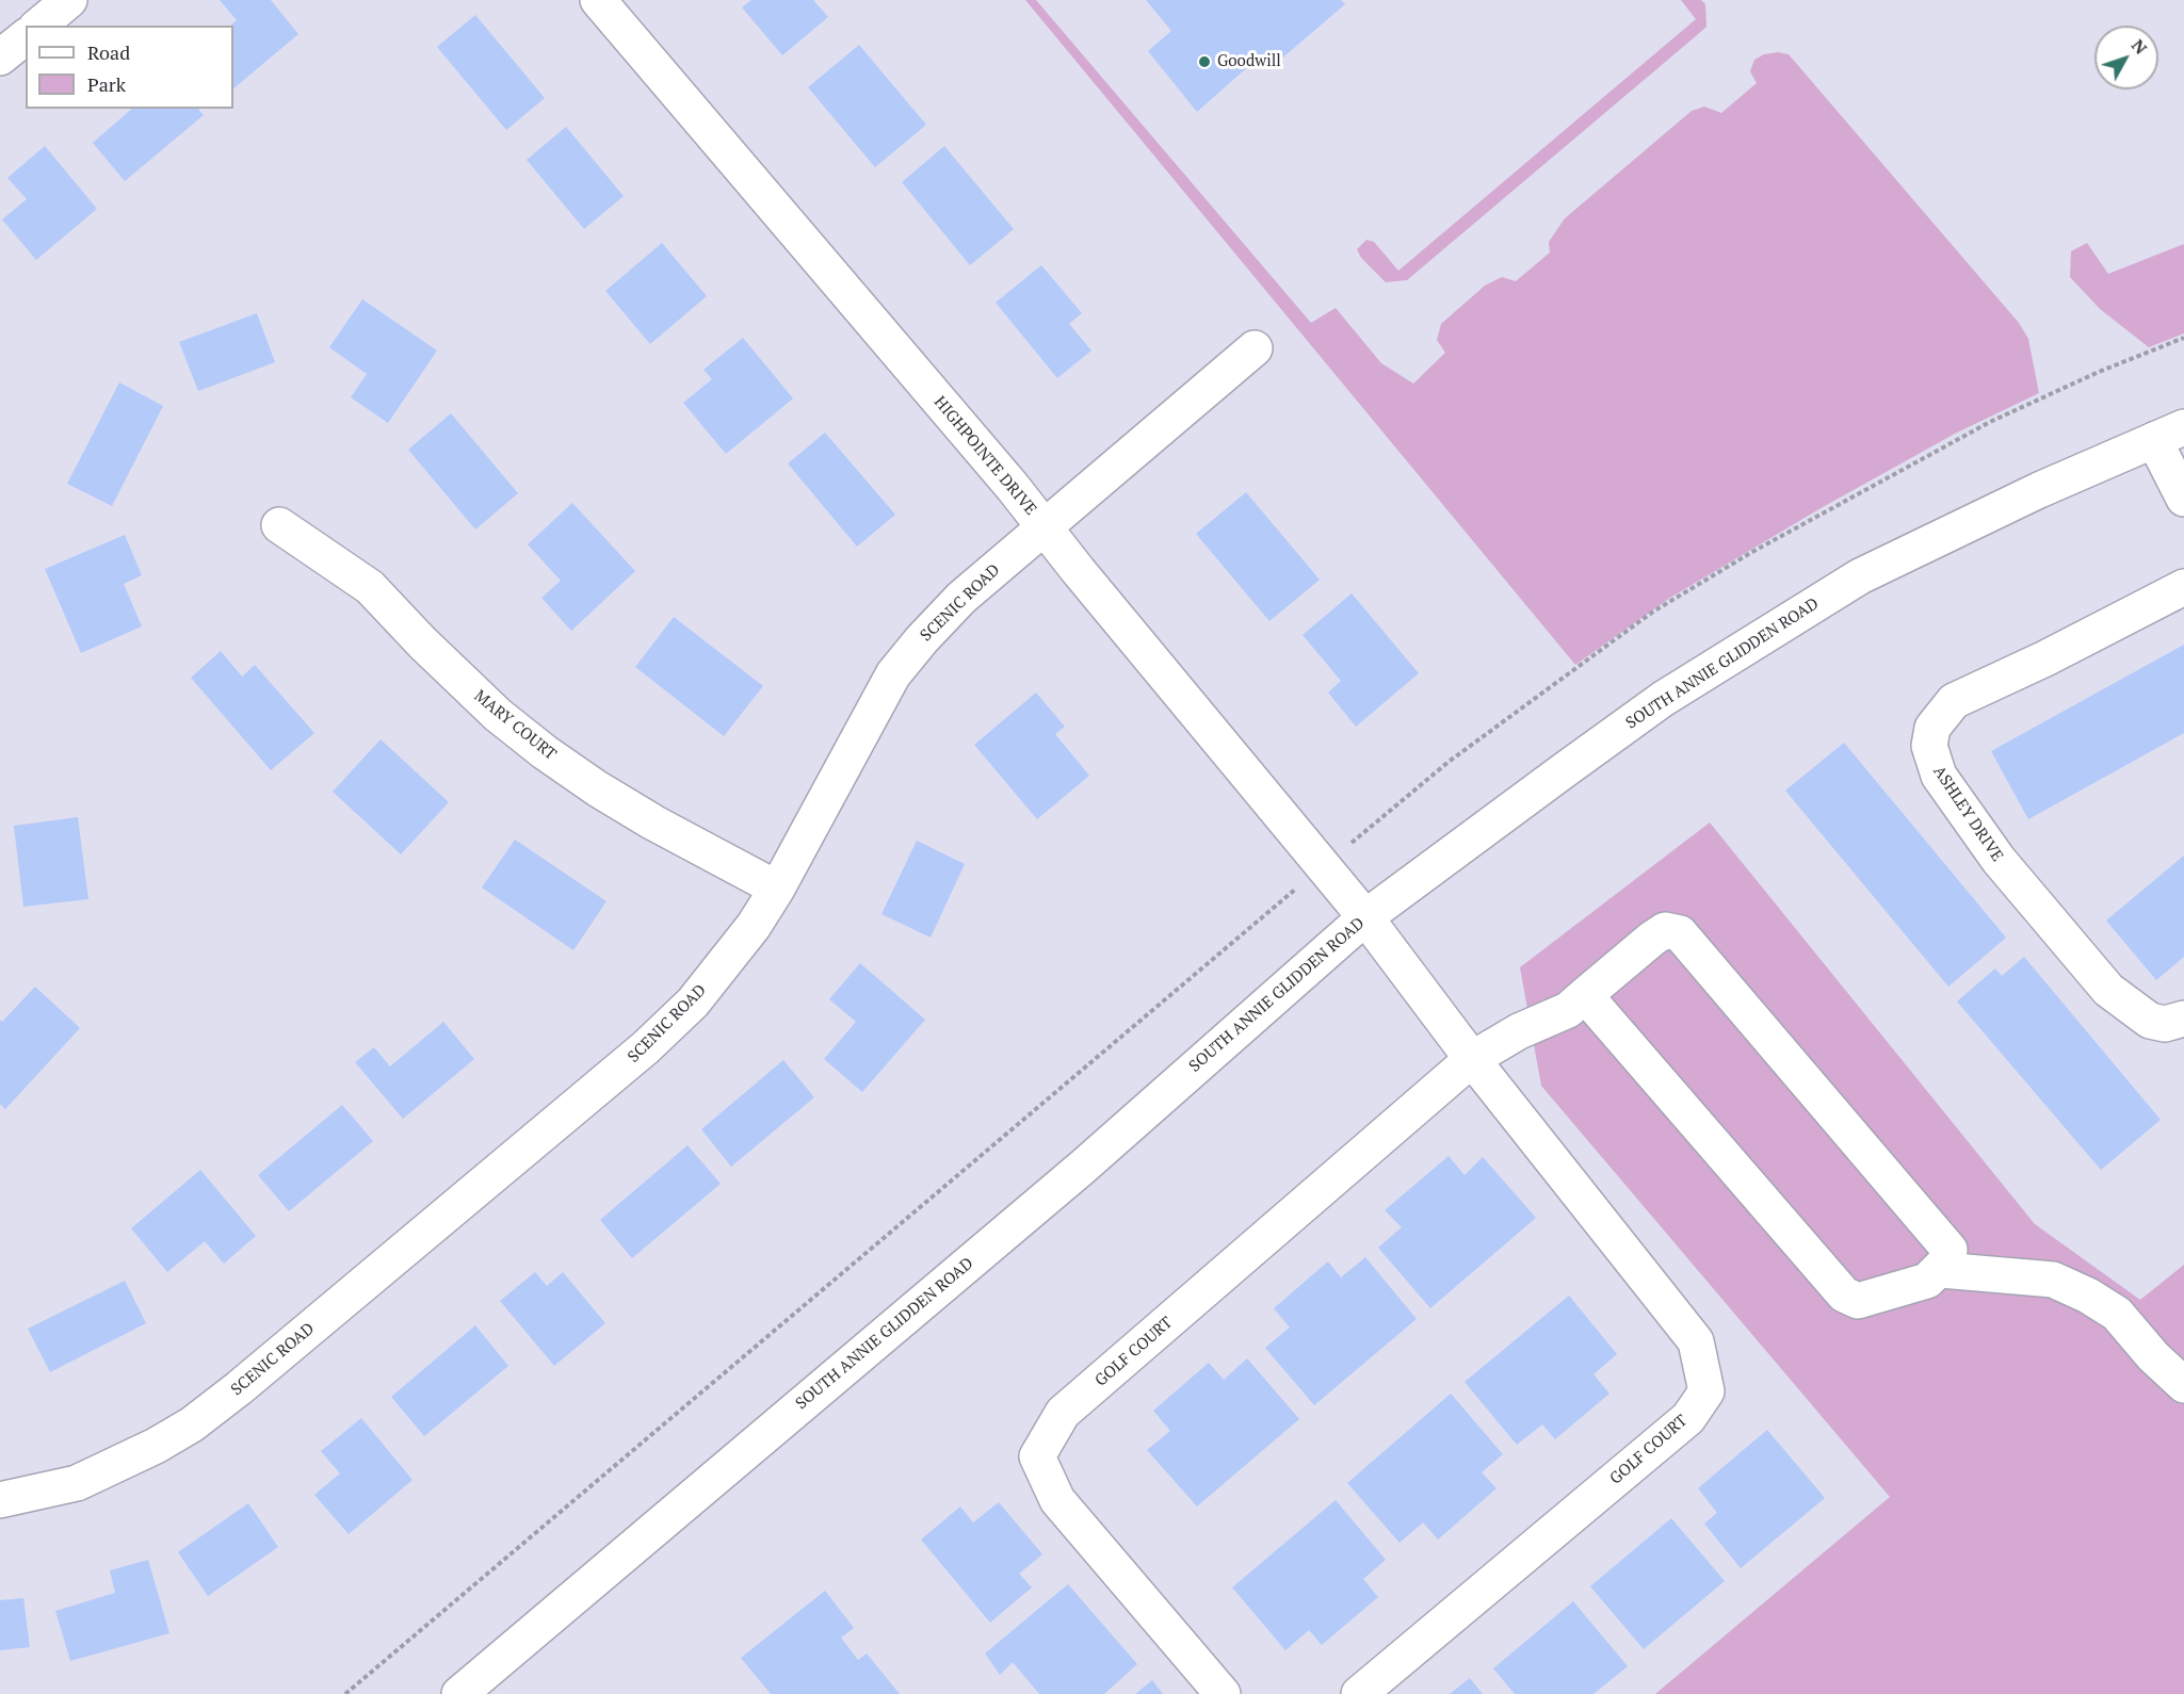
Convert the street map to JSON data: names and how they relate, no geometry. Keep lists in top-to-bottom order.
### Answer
{
  "streets": {
    "street": [
      "HIGHPOINTE DRIVE",
      "SCENIC ROAD",
      "SOUTH ANNIE GLIDDEN ROAD",
      "MARY COURT",
      "ASHLEY DRIVE",
      "GOLF COURT"
    ]
  },
  "crossings": [
    ["HIGHPOINTE DRIVE", "SCENIC ROAD"],
    ["HIGHPOINTE DRIVE", "SOUTH ANNIE GLIDDEN ROAD"],
    ["HIGHPOINTE DRIVE", "GOLF COURT"],
    ["SCENIC ROAD", "MARY COURT"],
    ["SOUTH ANNIE GLIDDEN ROAD", "GOLF COURT"]
  ],
  "places": ["Goodwill"],
  "legend": ["Road", "Park"],
  "north": "top right"
}
